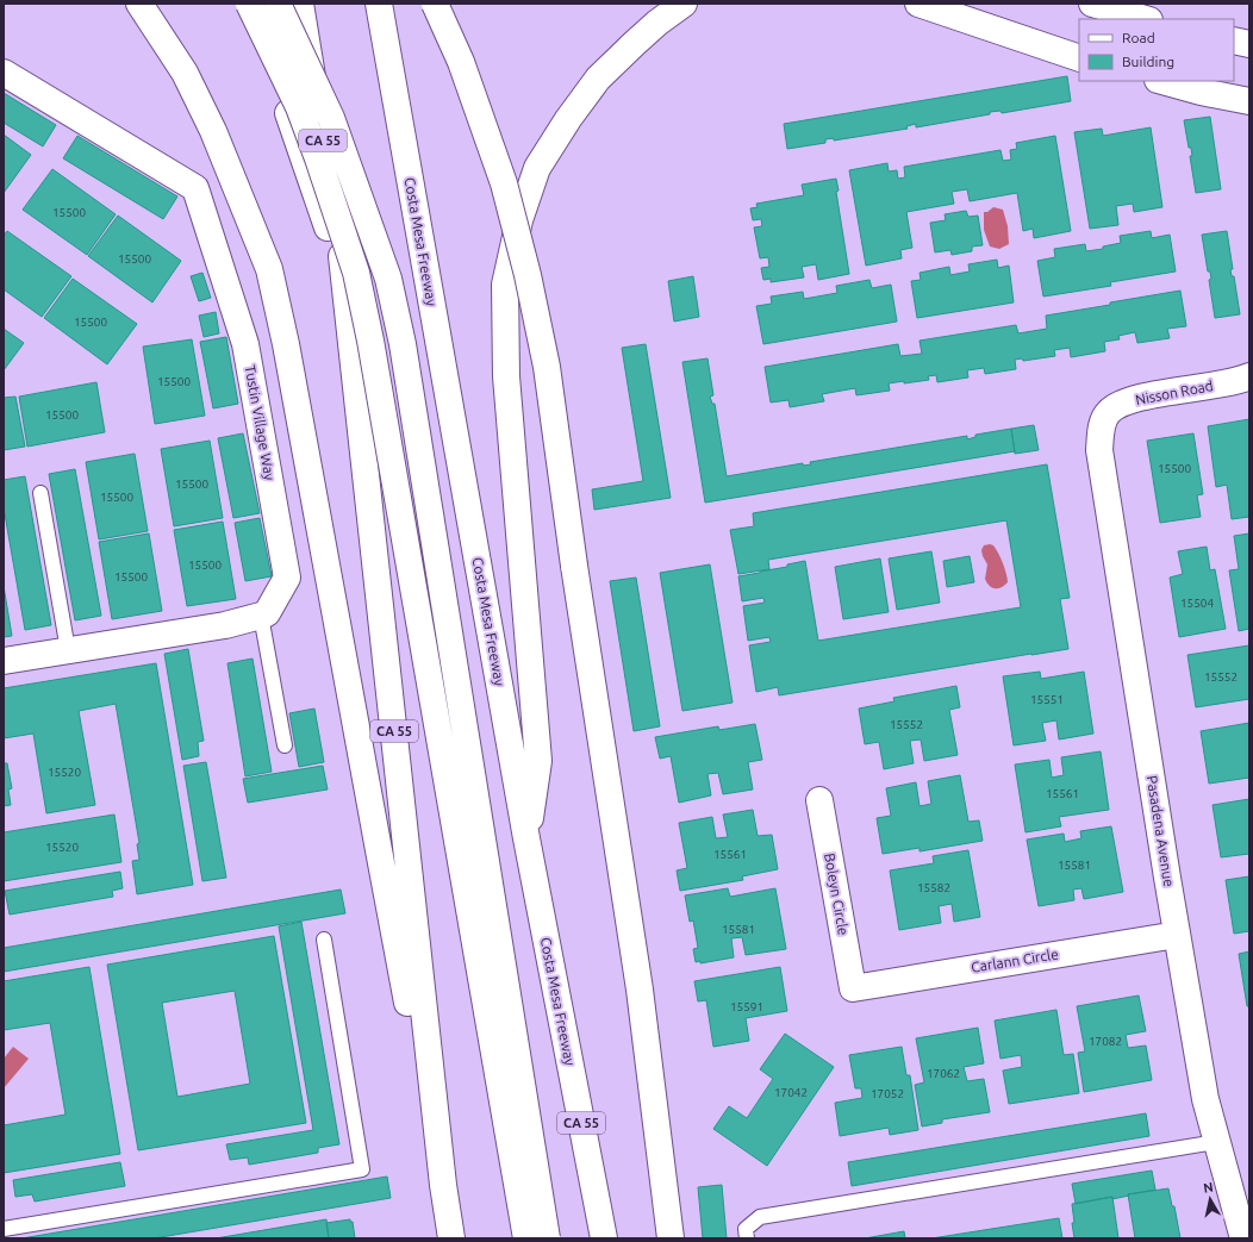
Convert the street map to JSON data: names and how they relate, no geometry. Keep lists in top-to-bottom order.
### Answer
{
  "streets": {
    "main road": [
      "CA 55",
      "Costa Mesa Freeway",
      "Nisson Road",
      "Tustin Village Way",
      "Pasadena Avenue",
      "Boleyn Circle",
      "Carlann Circle"
    ]
  },
  "crossings": [
    ["Nisson Road", "Pasadena Avenue"],
    ["Pasadena Avenue", "Carlann Circle"],
    ["Boleyn Circle", "Carlann Circle"]
  ],
  "house_numbers": [
    "15500",
    "15500",
    "15500",
    "15500",
    "15500",
    "15500",
    "15500",
    "15500",
    "15500",
    "15500",
    "15504",
    "15552",
    "15551",
    "15552",
    "15520",
    "15561",
    "15520",
    "15561",
    "15581",
    "15582",
    "15581",
    "15591",
    "17082",
    "17062",
    "17042",
    "17052"
  ],
  "legend": ["Road", "Building"],
  "north": "top"
}
